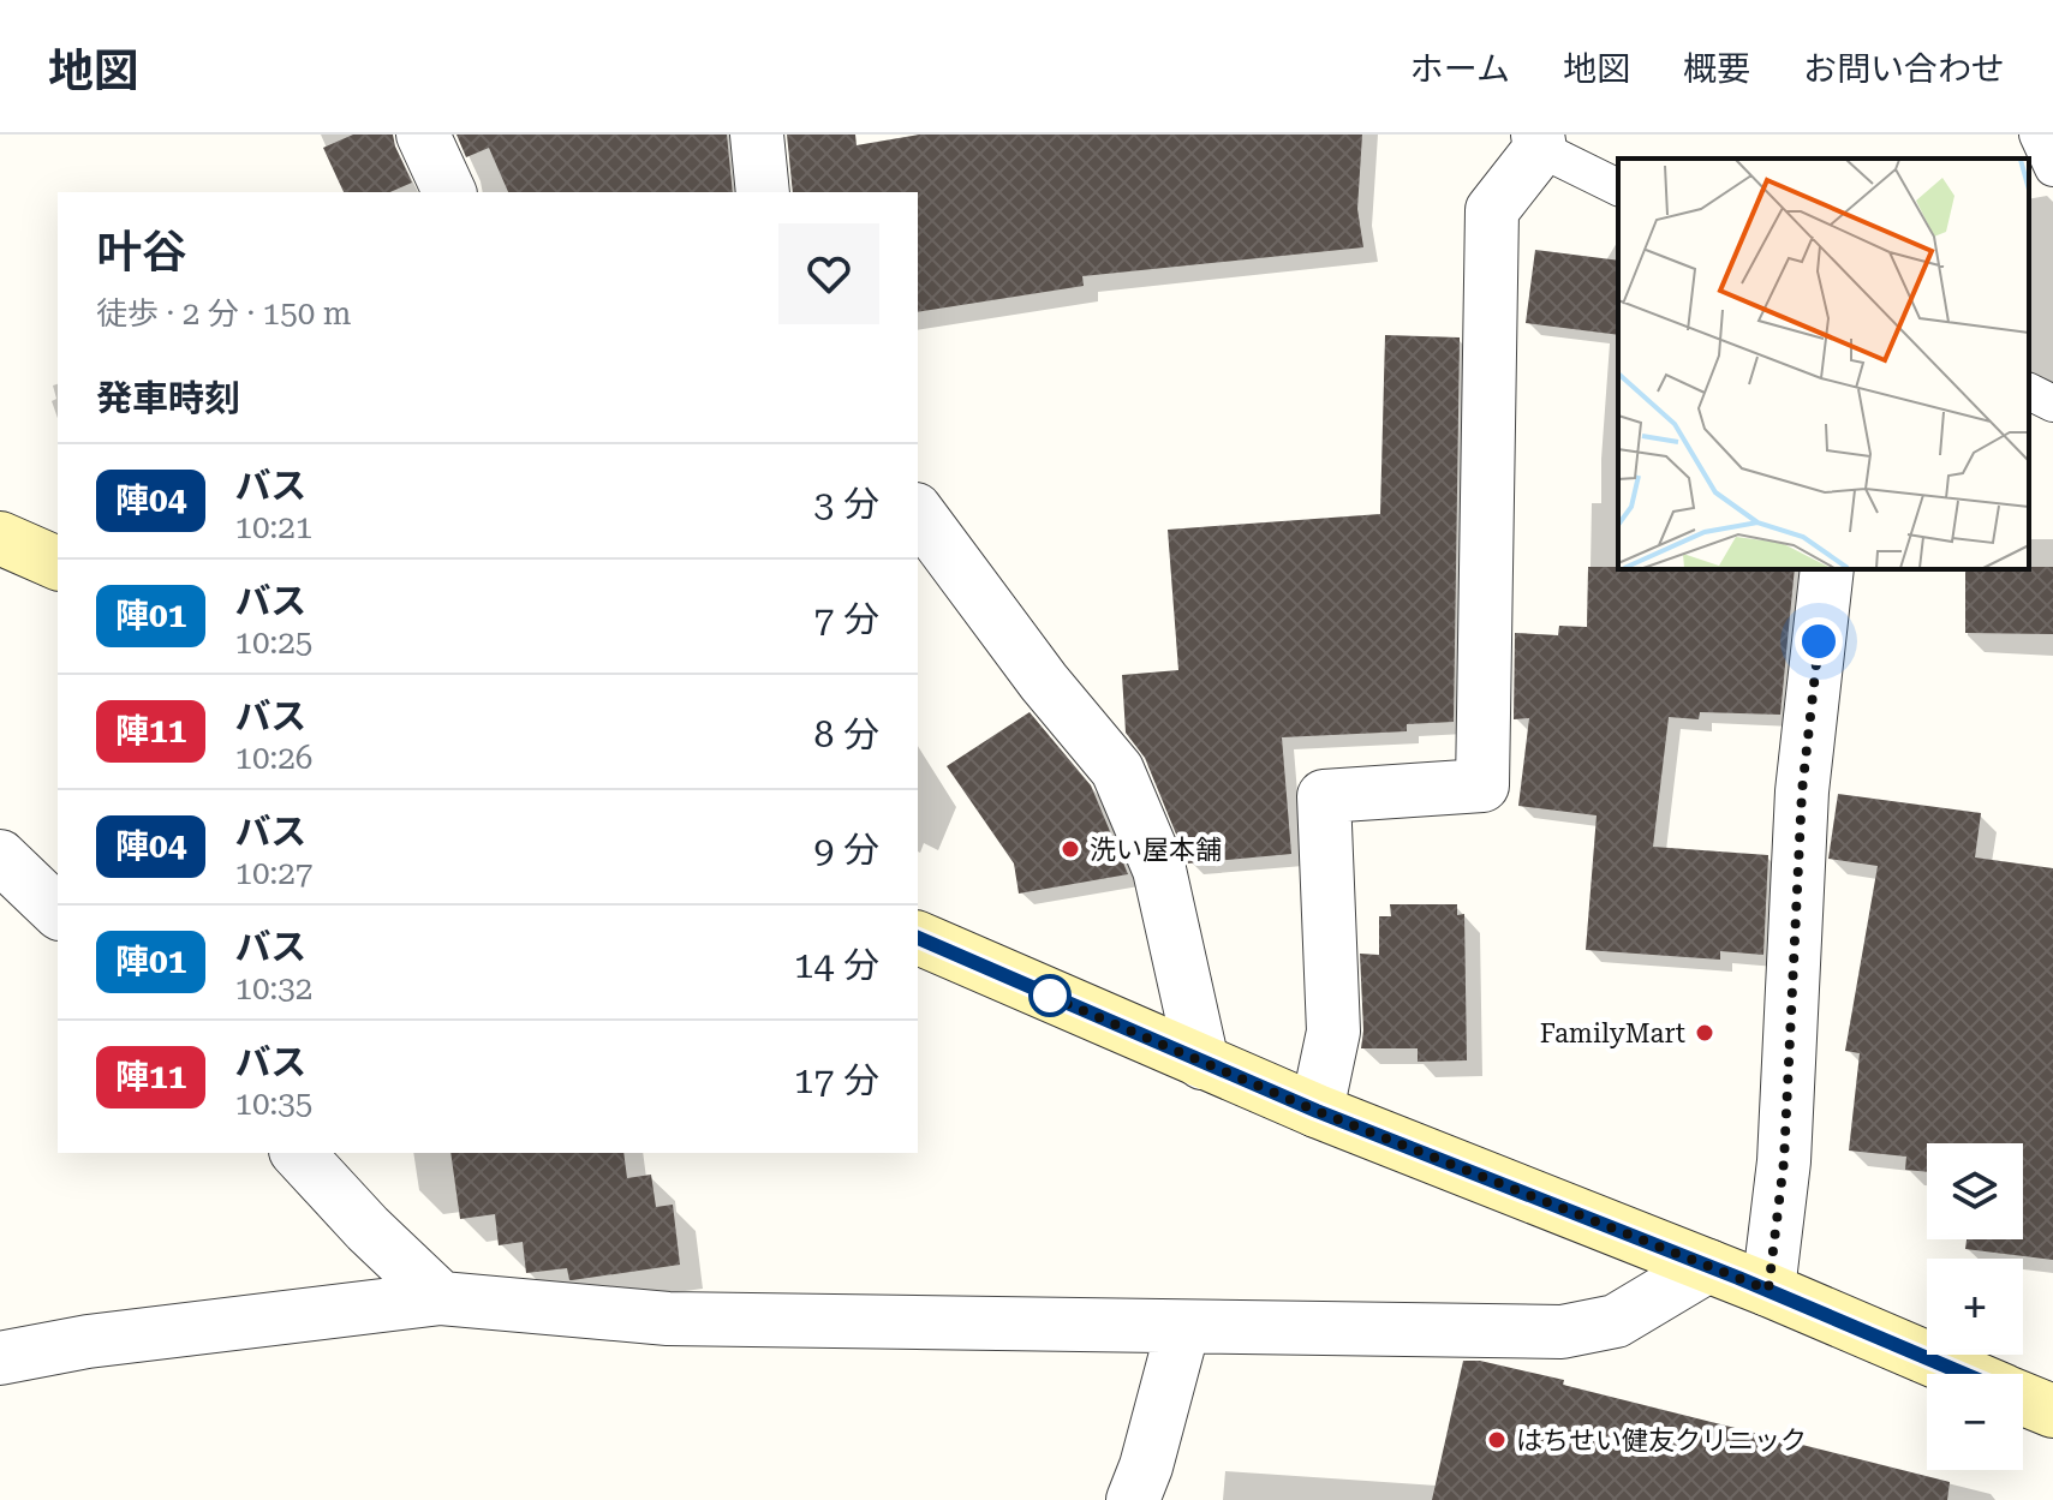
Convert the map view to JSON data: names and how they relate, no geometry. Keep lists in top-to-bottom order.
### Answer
{
  "places": ["洗い屋本舗", "FamilyMart", "はちせい健友クリニック"],
  "lines": ["bus line 陣04"],
  "page": {
    "header": "地図",
    "nav": [
      "ホーム",
      "地図",
      "概要",
      "お問い合わせ"
    ],
    "heading": [
      ["叶谷", "徒歩 · 2 分 · 150 m"],
      "発車時刻"
    ],
    "list": [
      {
        "mark": "陣04",
        "name": "バス",
        "note": "10:21",
        "value": "3 分"
      },
      {
        "mark": "陣01",
        "name": "バス",
        "note": "10:25",
        "value": "7 分"
      },
      {
        "mark": "陣11",
        "name": "バス",
        "note": "10:26",
        "value": "8 分"
      },
      {
        "mark": "陣04",
        "name": "バス",
        "note": "10:27",
        "value": "9 分"
      },
      {
        "mark": "陣01",
        "name": "バス",
        "note": "10:32",
        "value": "14 分"
      },
      {
        "mark": "陣11",
        "name": "バス",
        "note": "10:35",
        "value": "17 分"
      }
    ],
    "map_buttons": ["+", "−"]
  }
}
